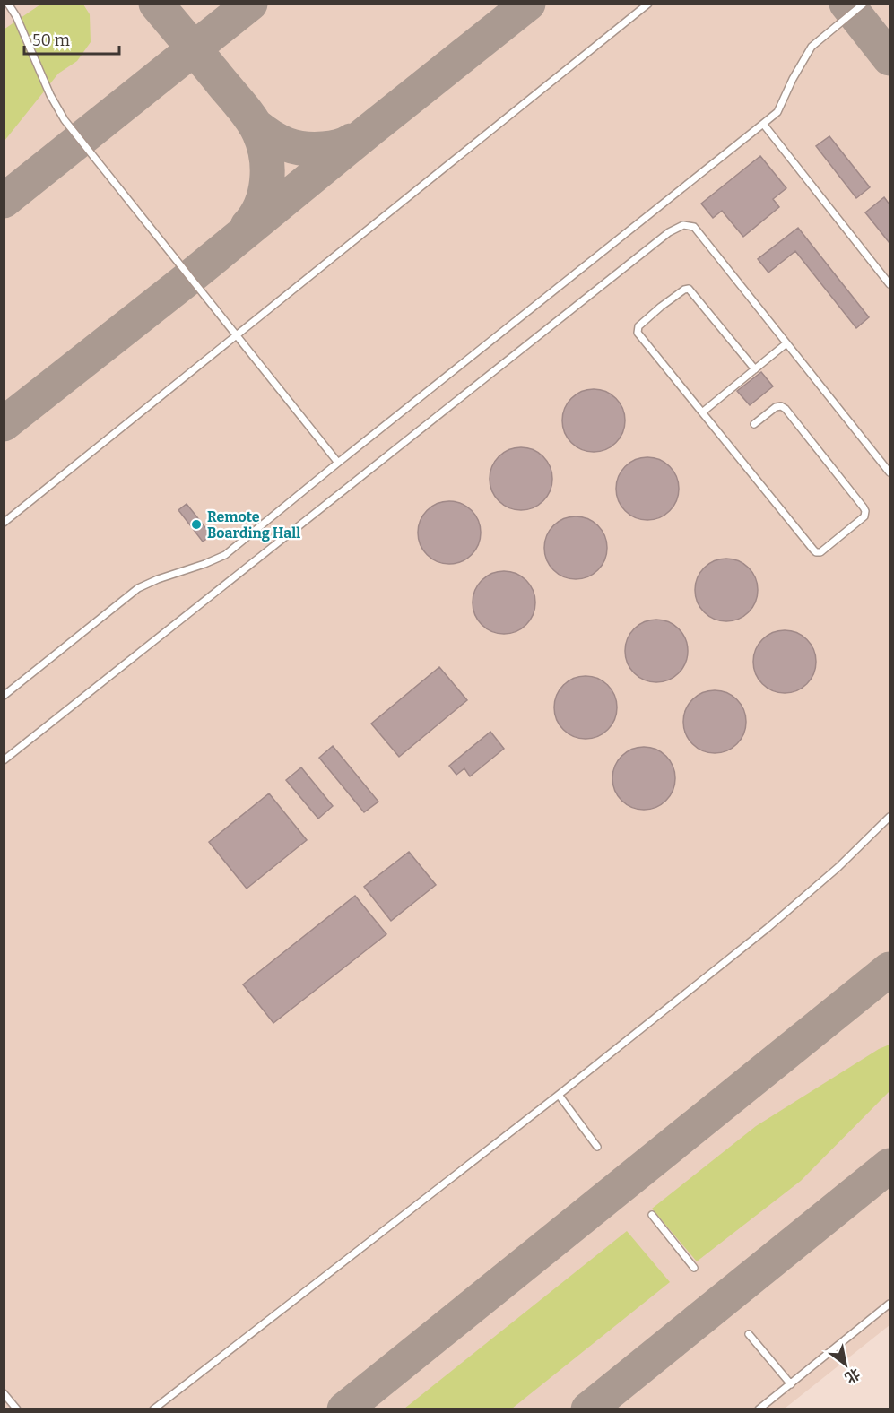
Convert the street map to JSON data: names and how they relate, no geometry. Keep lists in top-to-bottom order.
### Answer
{
  "places": ["Remote Boarding Hall"],
  "scale_bar": "50 m",
  "north": "bottom right"
}
